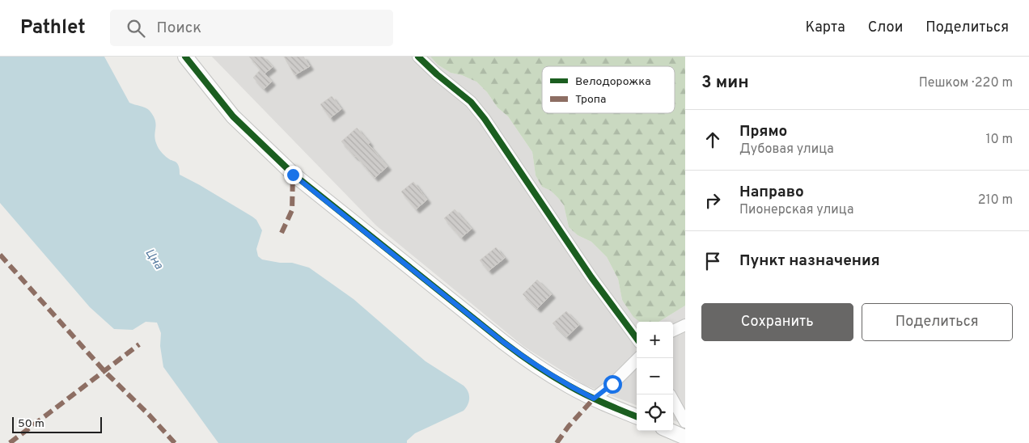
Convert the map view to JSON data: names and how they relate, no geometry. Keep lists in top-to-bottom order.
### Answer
{
  "water": ["Цна"],
  "legend": ["Велодорожка", "Тропа"],
  "scale_bar": "50 m",
  "page": {
    "header": "Pathlet",
    "search": "Поиск",
    "nav": ["Карта", "Слои", "Поделиться"],
    "heading": ["3 мин", "Пешком · 220 m"],
    "list": [
      ["Прямо", "Дубовая улица", "10 m"],
      ["Направо", "Пионерская улица", "210 m"],
      "Пункт назначения"
    ],
    "buttons": ["Сохранить", "Поделиться"],
    "map_buttons": ["+", "−"],
    "scale": "50 m"
  }
}
